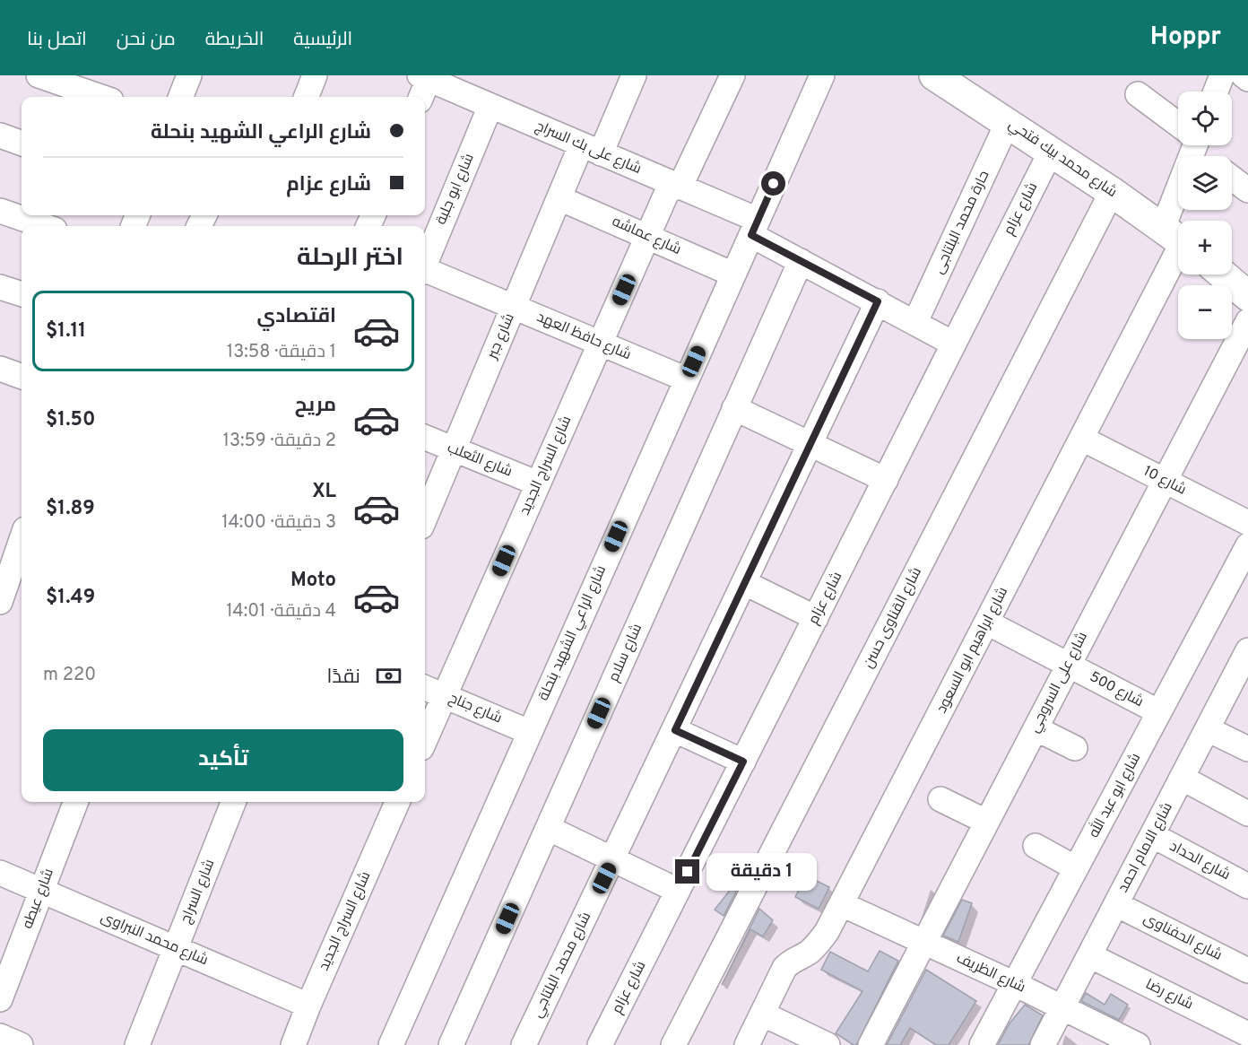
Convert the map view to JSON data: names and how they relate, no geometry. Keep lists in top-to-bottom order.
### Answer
{
  "streets": {
    "street": [
      "شارع على بك السراج",
      "شارع محمد بيك فتحي",
      "شارع ابو جلبة",
      "شارع عزام",
      "حارة محمد البلتاجى",
      "شارع عماشه",
      "شارع جبر",
      "شارع حافظ العهد",
      "شارع الثعلب",
      "شارع السراج الجديد",
      "شارع 10",
      "شارع القناوى حسن",
      "شارع الراعي الشهيد بنحلة",
      "شارع ابراهيم ابو السعود",
      "شارع سلام",
      "شارع على السروجي",
      "شارع 500",
      "شارع جناح",
      "شارع ابو عبد الله",
      "شارع الامام احمد",
      "شارع الحداد",
      "شارع السراج",
      "شارع عيطه",
      "شارع الحفناوى",
      "شارع محمد النبراوى",
      "شارع محمد البلتاجي",
      "شارع الظريف",
      "شارع رضا"
    ]
  },
  "crossings": [
    ["شارع على بك السراج", "شارع ابو جلبة"],
    ["شارع على بك السراج", "شارع عزام"],
    ["شارع على بك السراج", "حارة محمد البلتاجى"],
    ["شارع على بك السراج", "شارع جبر"],
    ["شارع على بك السراج", "شارع السراج الجديد"],
    ["شارع على بك السراج", "شارع الراعي الشهيد بنحلة"],
    ["شارع على بك السراج", "شارع سلام"],
    ["شارع على بك السراج", "شارع محمد البلتاجي"],
    ["شارع محمد بيك فتحي", "شارع عزام"],
    ["شارع محمد بيك فتحي", "حارة محمد البلتاجى"],
    ["شارع محمد بيك فتحي", "شارع القناوى حسن"],
    ["شارع محمد بيك فتحي", "شارع ابراهيم ابو السعود"],
    ["شارع عماشه", "شارع جبر"],
    ["شارع عماشه", "شارع السراج الجديد"],
    ["شارع عماشه", "شارع الراعي الشهيد بنحلة"],
    ["شارع جبر", "شارع حافظ العهد"],
    ["شارع جبر", "شارع الثعلب"],
    ["شارع حافظ العهد", "شارع السراج الجديد"],
    ["شارع حافظ العهد", "شارع الراعي الشهيد بنحلة"],
    ["شارع الثعلب", "شارع السراج الجديد"],
    ["شارع السراج الجديد", "شارع جناح"],
    ["شارع السراج الجديد", "شارع محمد النبراوى"],
    ["شارع 10", "شارع ابراهيم ابو السعود"],
    ["شارع 10", "شارع على السروجي"],
    ["شارع الراعي الشهيد بنحلة", "شارع جناح"],
    ["شارع ابراهيم ابو السعود", "شارع 500"],
    ["شارع ابراهيم ابو السعود", "شارع الظريف"],
    ["شارع على السروجي", "شارع 500"],
    ["شارع على السروجي", "شارع الظريف"],
    ["شارع 500", "شارع ابو عبد الله"],
    ["شارع ابو عبد الله", "شارع الظريف"],
    ["شارع الامام احمد", "شارع الحداد"],
    ["شارع الامام احمد", "شارع الحفناوى"],
    ["شارع الامام احمد", "شارع الظريف"],
    ["شارع الامام احمد", "شارع رضا"],
    ["شارع السراج", "شارع محمد النبراوى"],
    ["شارع عيطه", "شارع محمد النبراوى"]
  ],
  "page": {
    "header": "Hoppr",
    "nav": [
      "الرئيسية",
      "الخريطة",
      "من نحن",
      "اتصل بنا"
    ],
    "map_buttons": ["+", "−"],
    "banner": ["شارع الراعي الشهيد بنحلة", "شارع عزام"],
    "heading": "اختر الرحلة",
    "list": [
      {
        "name": "اقتصادي",
        "note": "1 دقيقة · 13:58",
        "value": "$1.11"
      },
      {
        "name": "مريح",
        "note": "2 دقيقة · 13:59",
        "value": "$1.50"
      },
      {
        "name": "XL",
        "note": "3 دقيقة · 14:00",
        "value": "$1.89"
      },
      {
        "name": "Moto",
        "note": "4 دقيقة · 14:01",
        "value": "$1.49"
      }
    ],
    "pay": ["نقدًا", "220 m"],
    "buttons": "تأكيد",
    "bubble": "1 دقيقة"
  }
}
